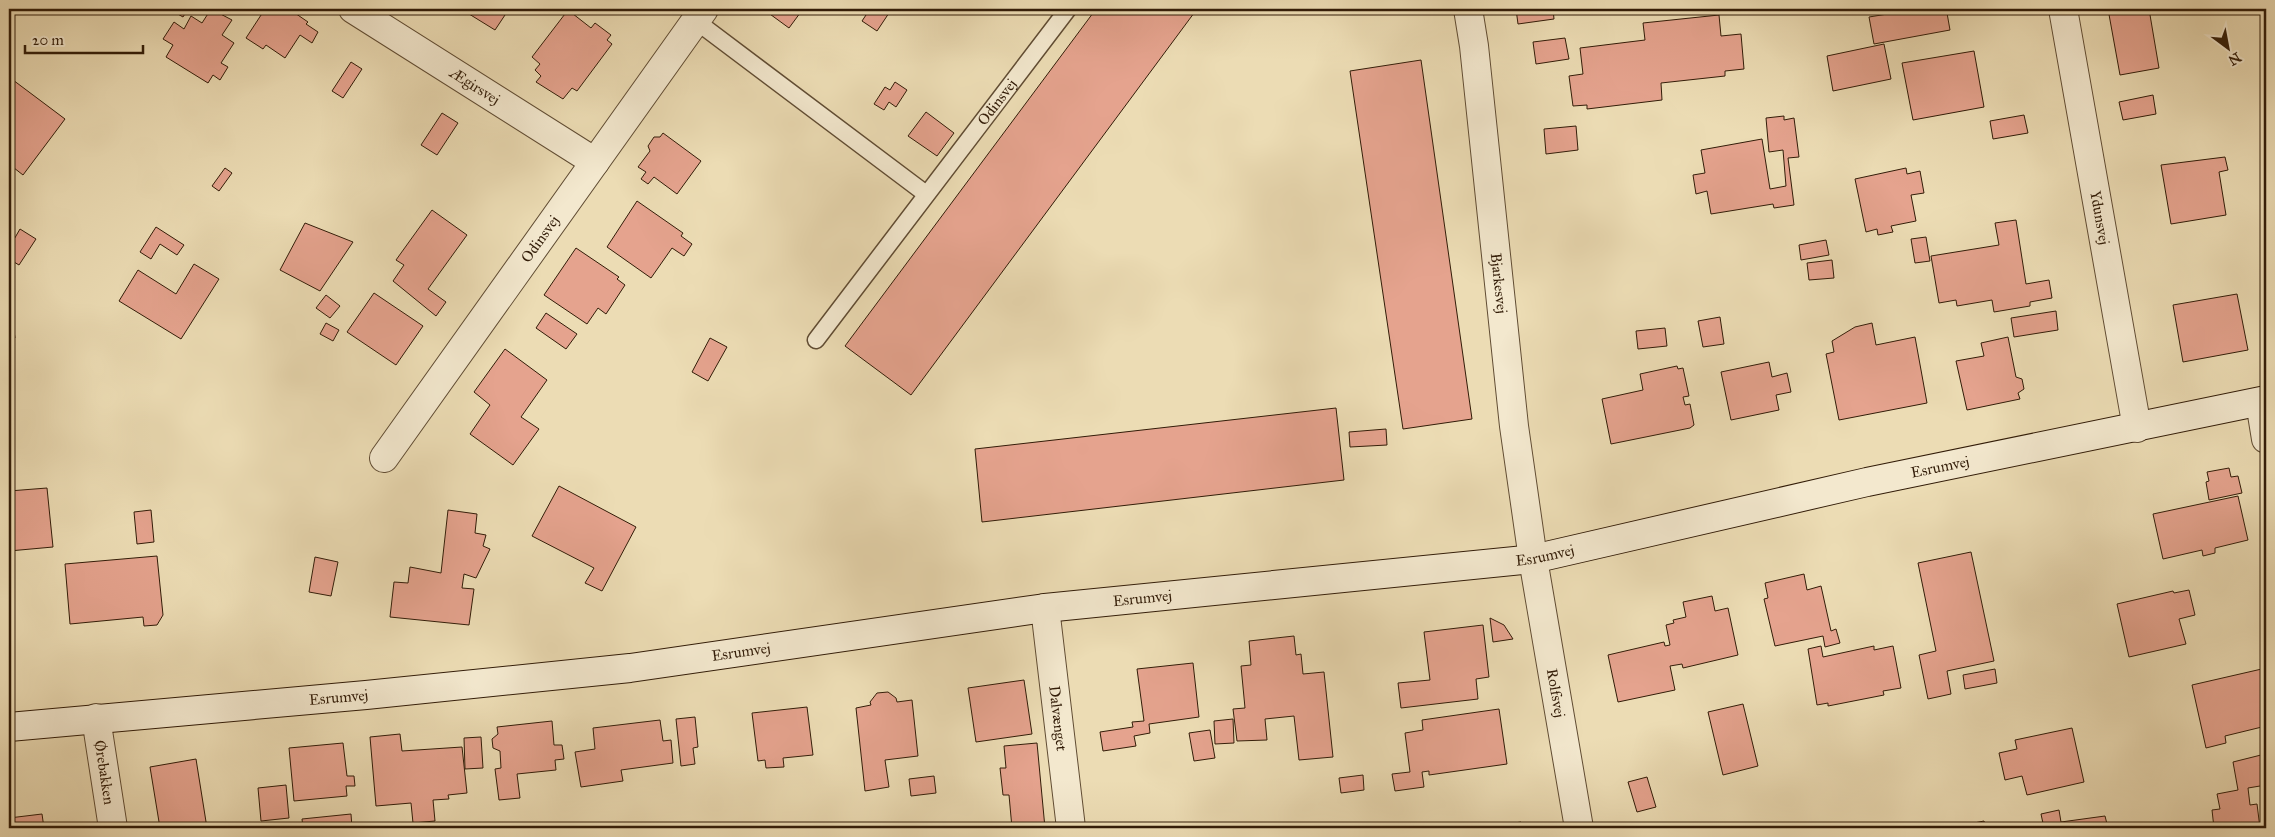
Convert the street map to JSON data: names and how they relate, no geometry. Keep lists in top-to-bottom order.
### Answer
{
  "streets": {
    "street": [
      "Ægirsvej",
      "Odinsvej",
      "Ydunsvej",
      "Bjarkesvej",
      "Esrumvej",
      "Rolfsvej",
      "Dalvænget",
      "Ørebakken"
    ]
  },
  "crossings": [
    ["Ægirsvej", "Odinsvej"],
    ["Ydunsvej", "Esrumvej"],
    ["Bjarkesvej", "Esrumvej"],
    ["Bjarkesvej", "Rolfsvej"],
    ["Esrumvej", "Rolfsvej"],
    ["Esrumvej", "Dalvænget"],
    ["Esrumvej", "Ørebakken"]
  ],
  "scale_bar": "20 m",
  "north": "bottom right"
}
